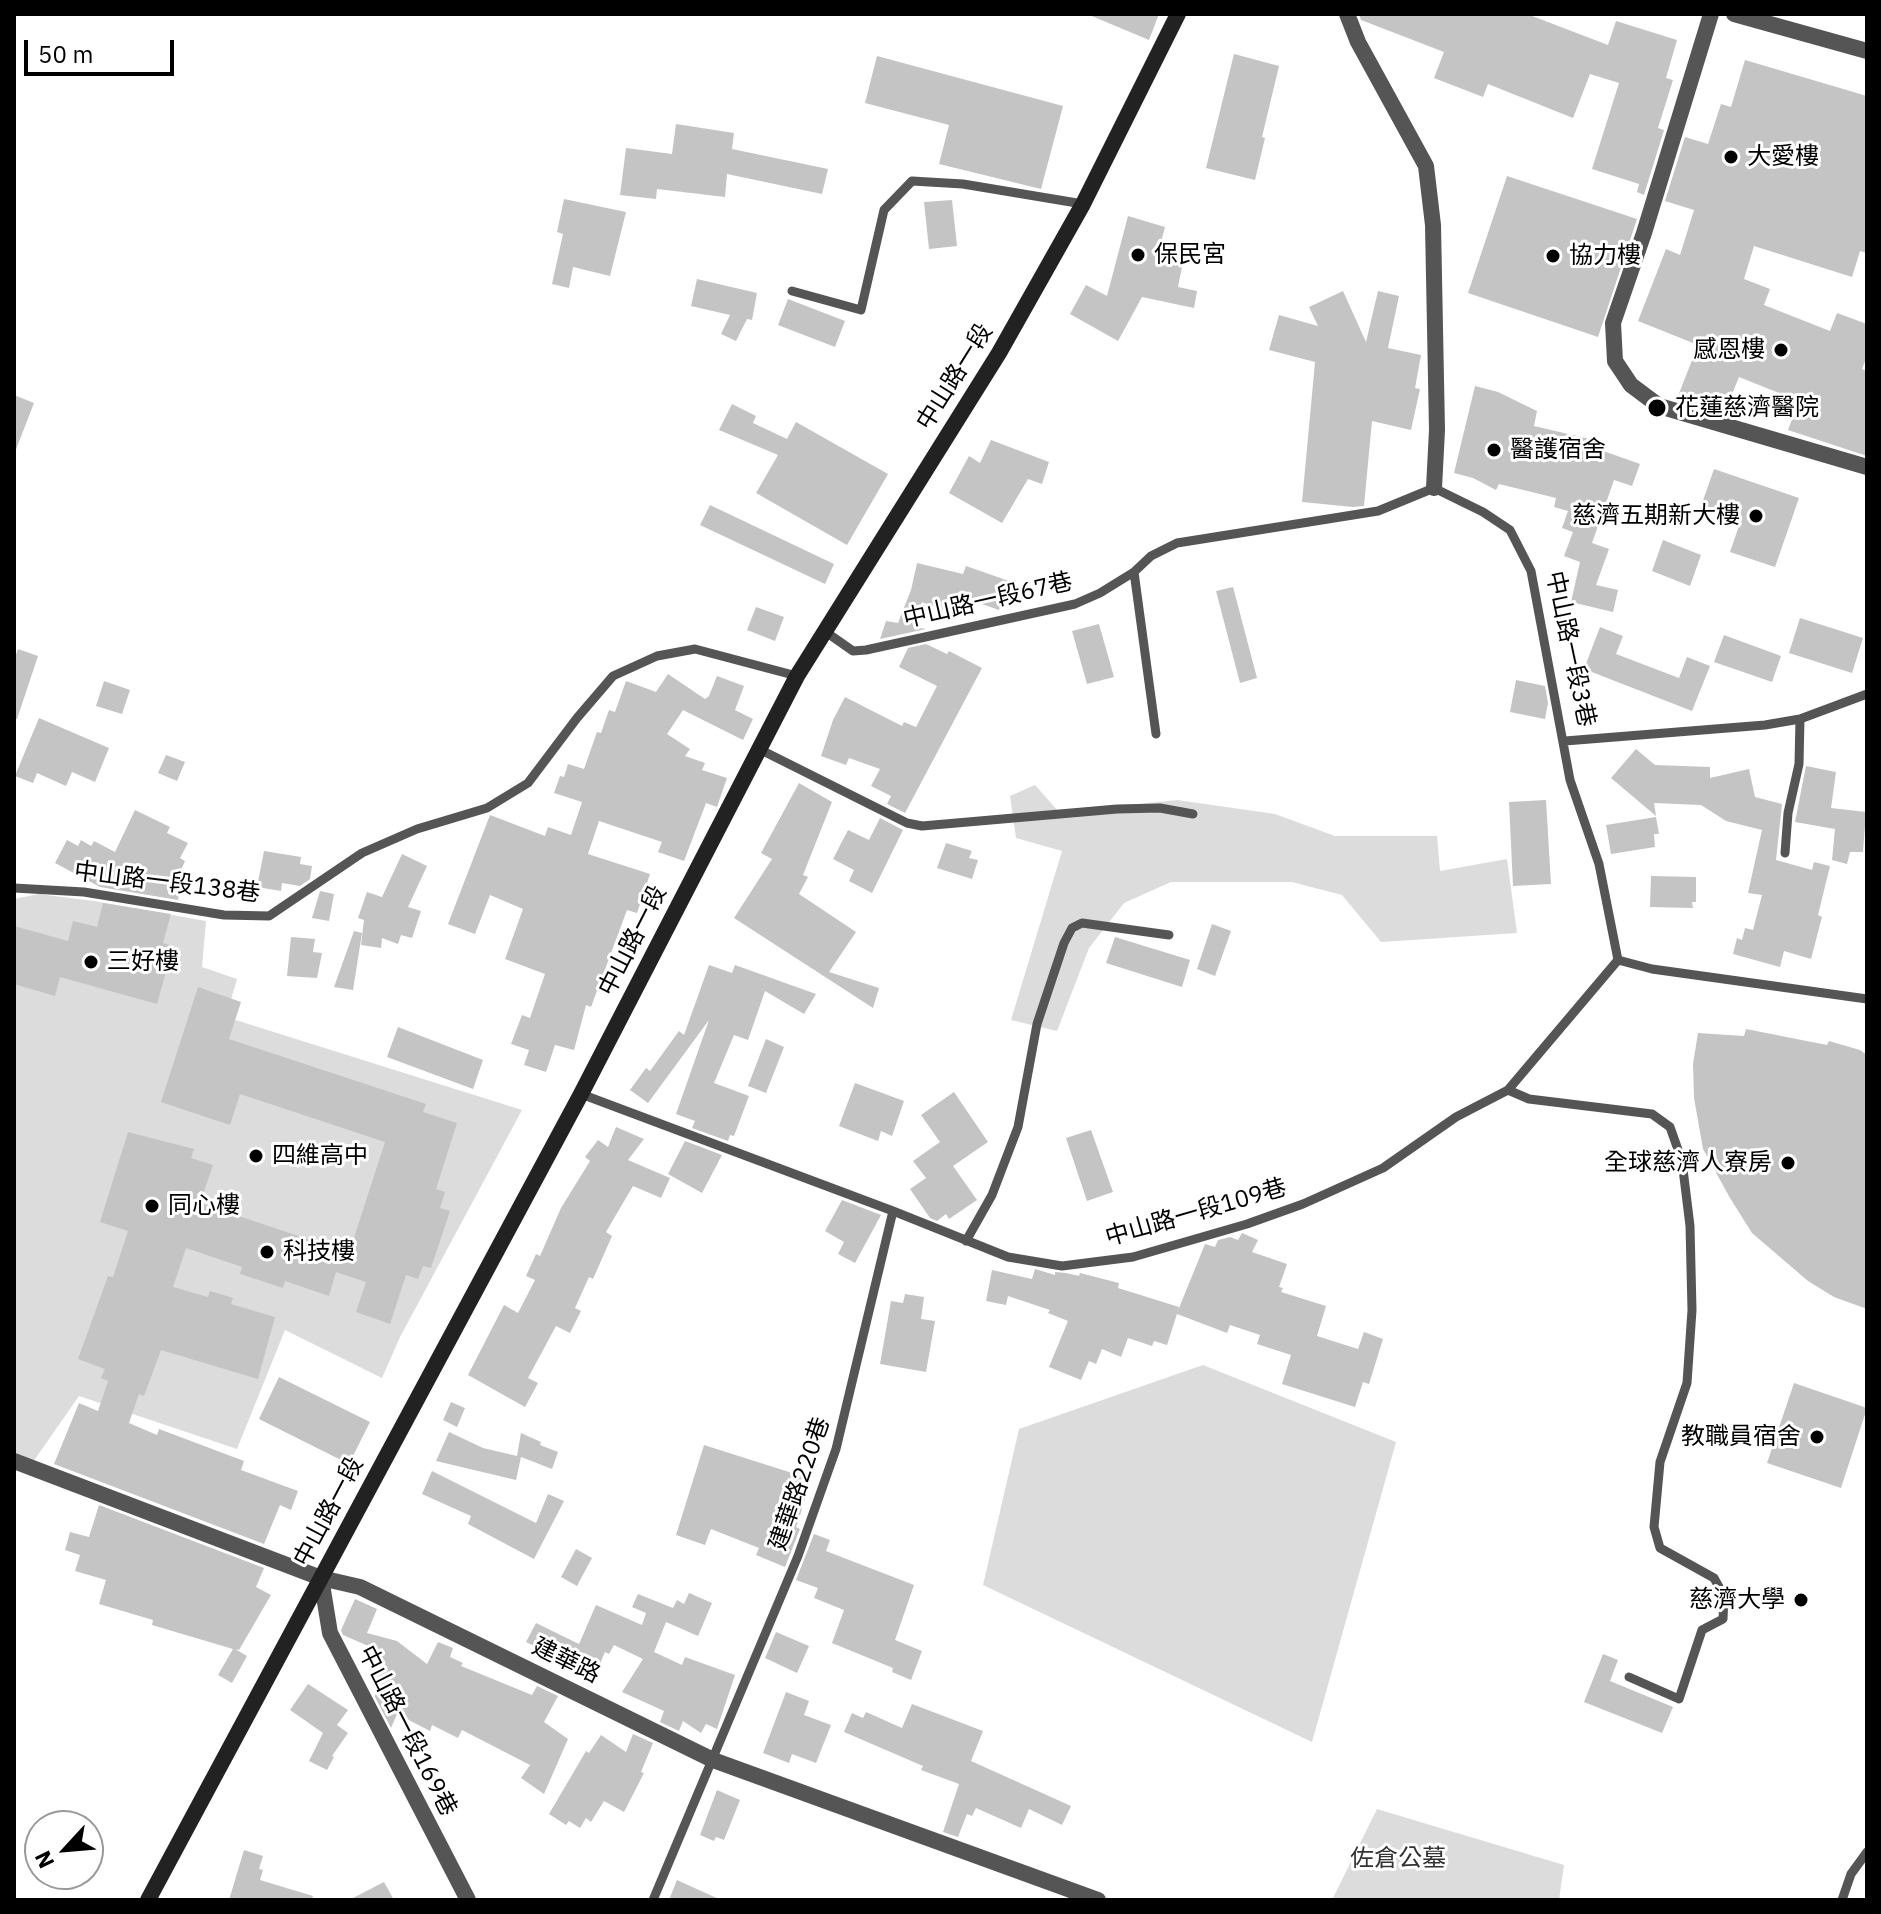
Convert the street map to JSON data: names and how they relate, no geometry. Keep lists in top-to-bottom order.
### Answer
{
  "streets": {
    "street": ["中山路一段", "建華路", "中山路一段169巷"],
    "lane": [
      "中山路一段67巷",
      "中山路一段3巷",
      "中山路一段138巷",
      "中山路一段109巷",
      "建華路220巷"
    ]
  },
  "crossings": [
    ["中山路一段", "中山路一段67巷"],
    ["中山路一段", "中山路一段138巷"],
    ["中山路一段", "中山路一段109巷"],
    ["中山路一段", "建華路"],
    ["中山路一段", "中山路一段169巷"],
    ["中山路一段67巷", "中山路一段3巷"],
    ["中山路一段3巷", "中山路一段109巷"],
    ["中山路一段109巷", "建華路220巷"],
    ["建華路220巷", "建華路"],
    ["建華路", "中山路一段169巷"]
  ],
  "parks": ["佐倉公墓"],
  "places": [
    "大愛樓",
    "保民宮",
    "協力樓",
    "感恩樓",
    "花蓮慈濟醫院",
    "醫護宿舍",
    "慈濟五期新大樓",
    "三好樓",
    "四維高中",
    "全球慈濟人寮房",
    "同心樓",
    "科技樓",
    "教職員宿舍",
    "慈濟大學"
  ],
  "scale_bar": "50 m",
  "north": "bottom left"
}
